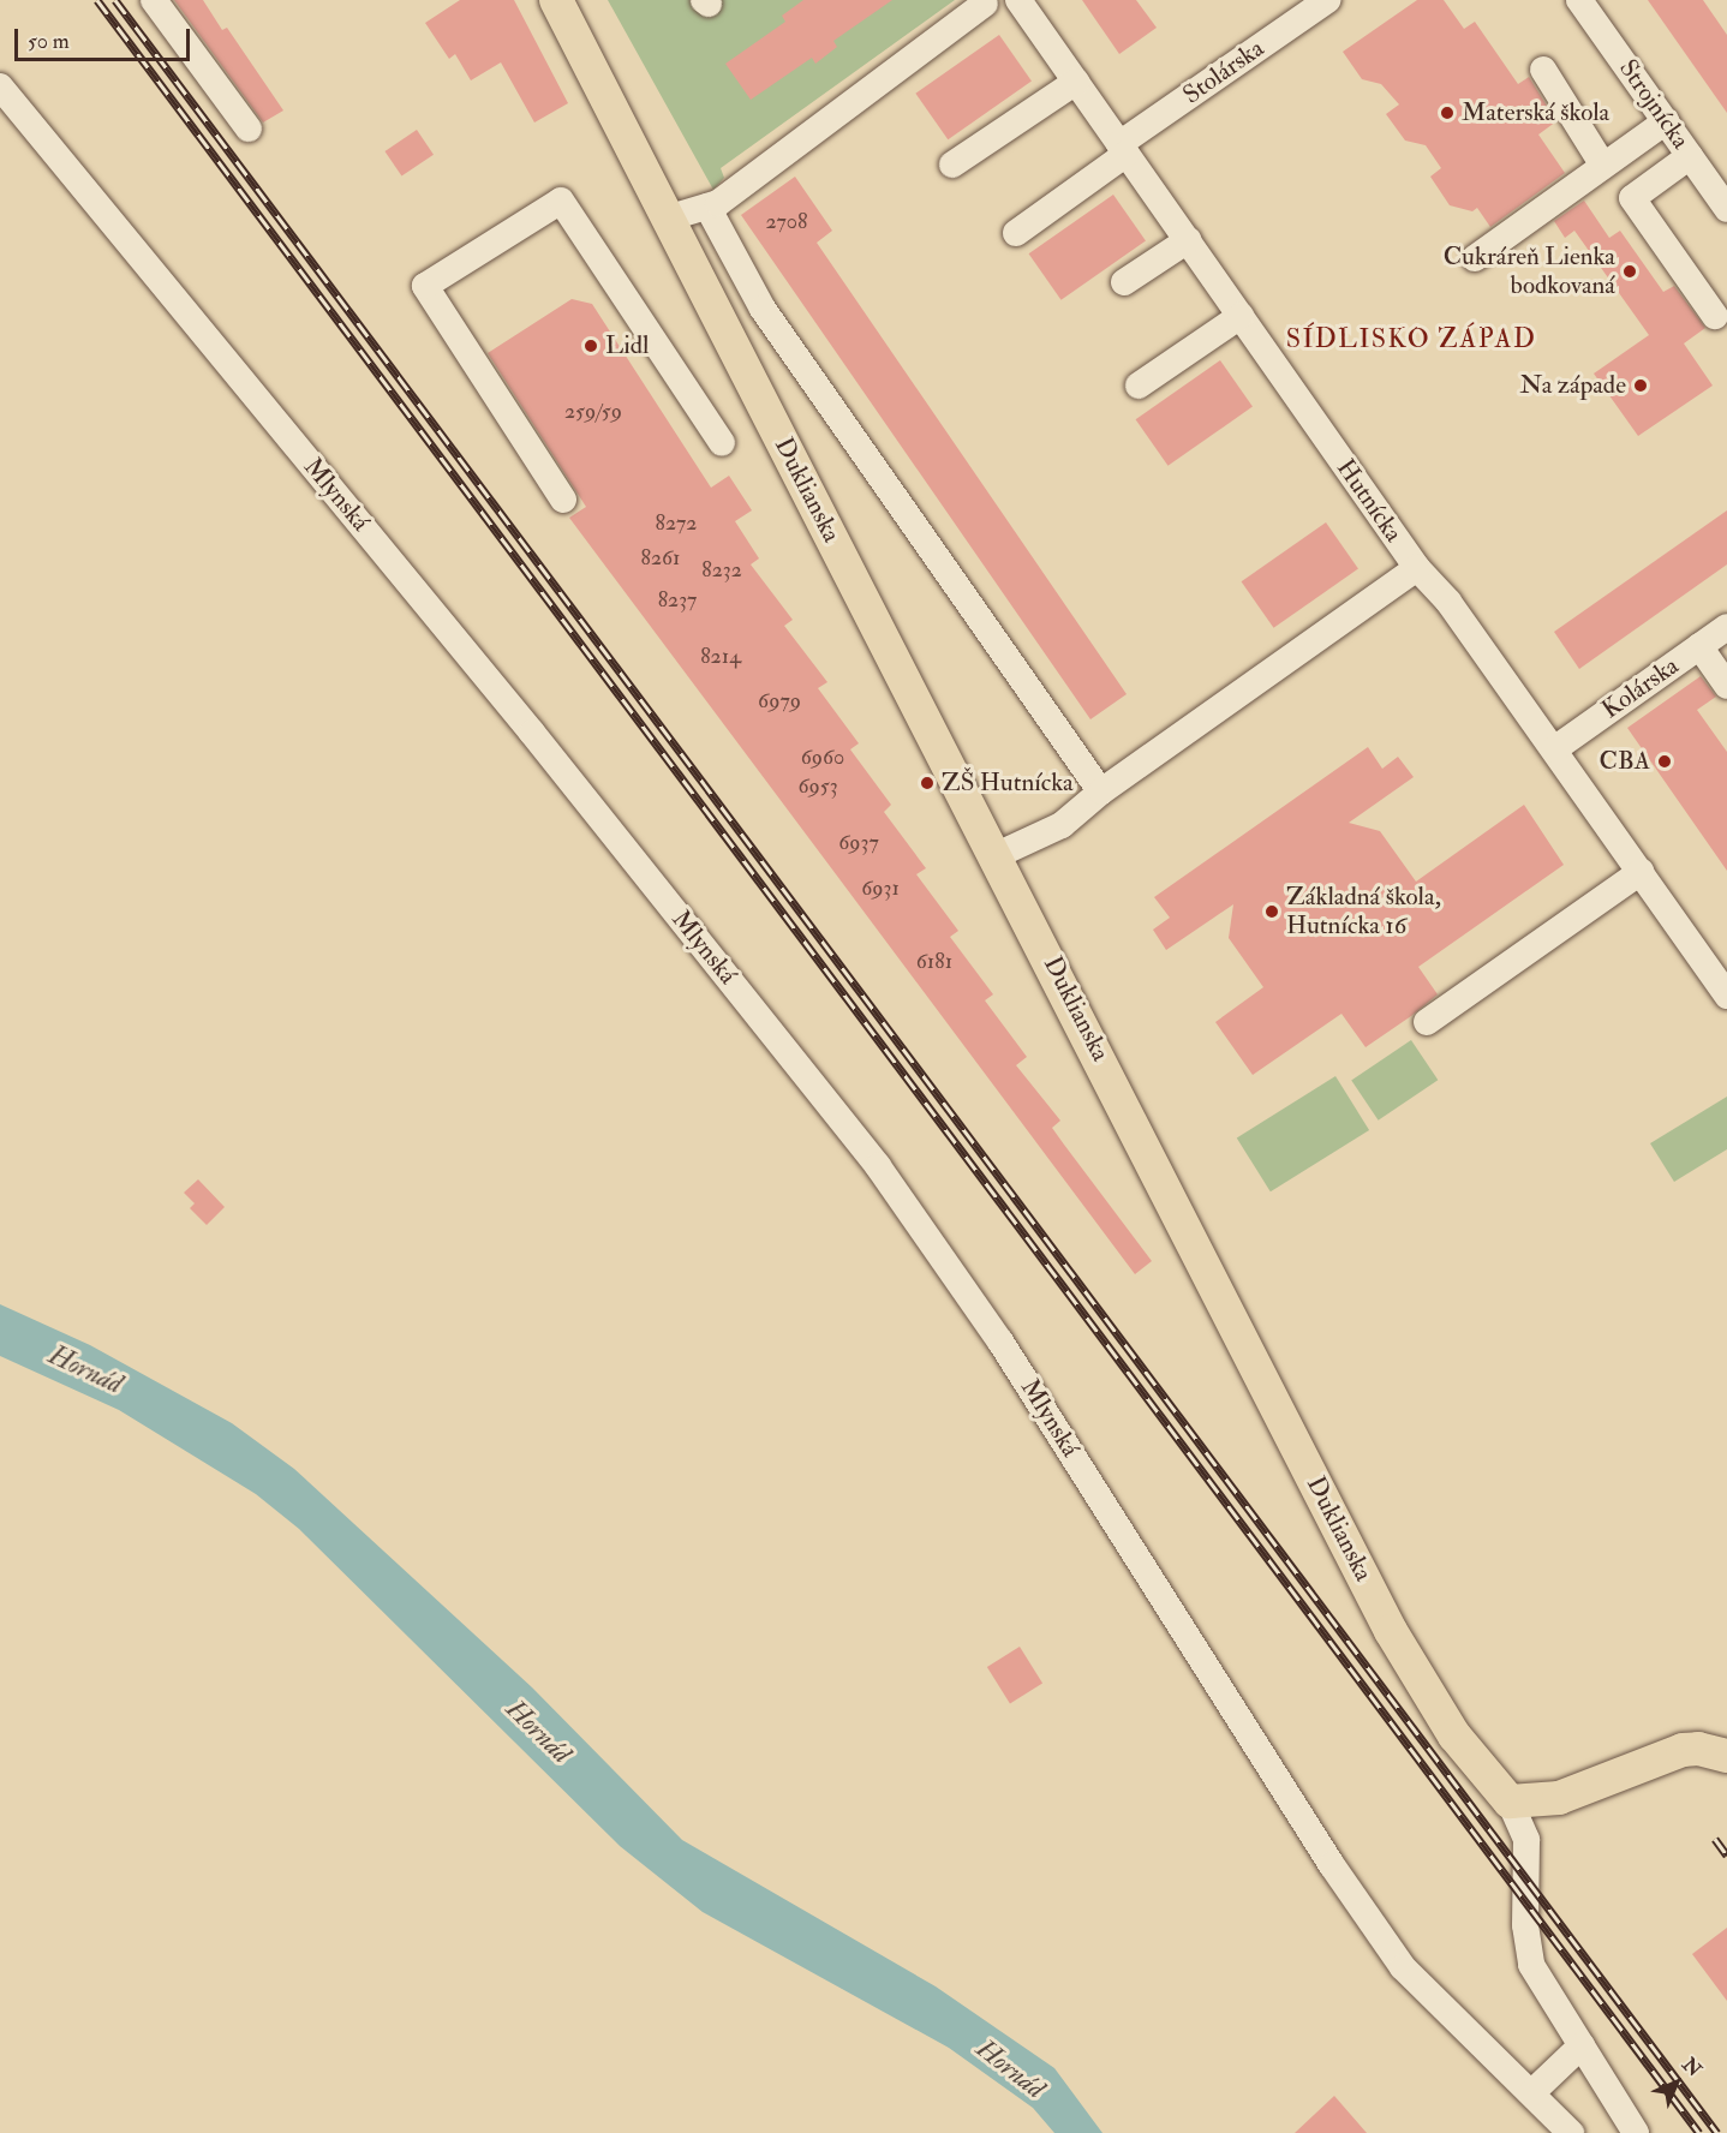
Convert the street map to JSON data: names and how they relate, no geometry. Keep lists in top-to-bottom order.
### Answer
{
  "streets": {
    "main road": ["Duklianska"],
    "street": [
      "Stolárska",
      "Strojnícka",
      "Mlynská",
      "Hutnícka",
      "Kolárska"
    ]
  },
  "crossings": [
    ["Stolárska", "Hutnícka"],
    ["Hutnícka", "Kolárska"]
  ],
  "districts": ["SÍDLISKO ZÁPAD"],
  "water": ["Hornád"],
  "places": [
    "Materská škola",
    "Cukráreň Lienka bodkovaná",
    "Lidl",
    "Na západe",
    "CBA",
    "ZŠ Hutnícka",
    "Základná škola, Hutnícka 16"
  ],
  "house_numbers": [
    "2708",
    "259/59",
    "8272",
    "8261",
    "8232",
    "8237",
    "8214",
    "6979",
    "6960",
    "6953",
    "6937",
    "6931",
    "6181"
  ],
  "scale_bar": "50 m",
  "north": "top right"
}
